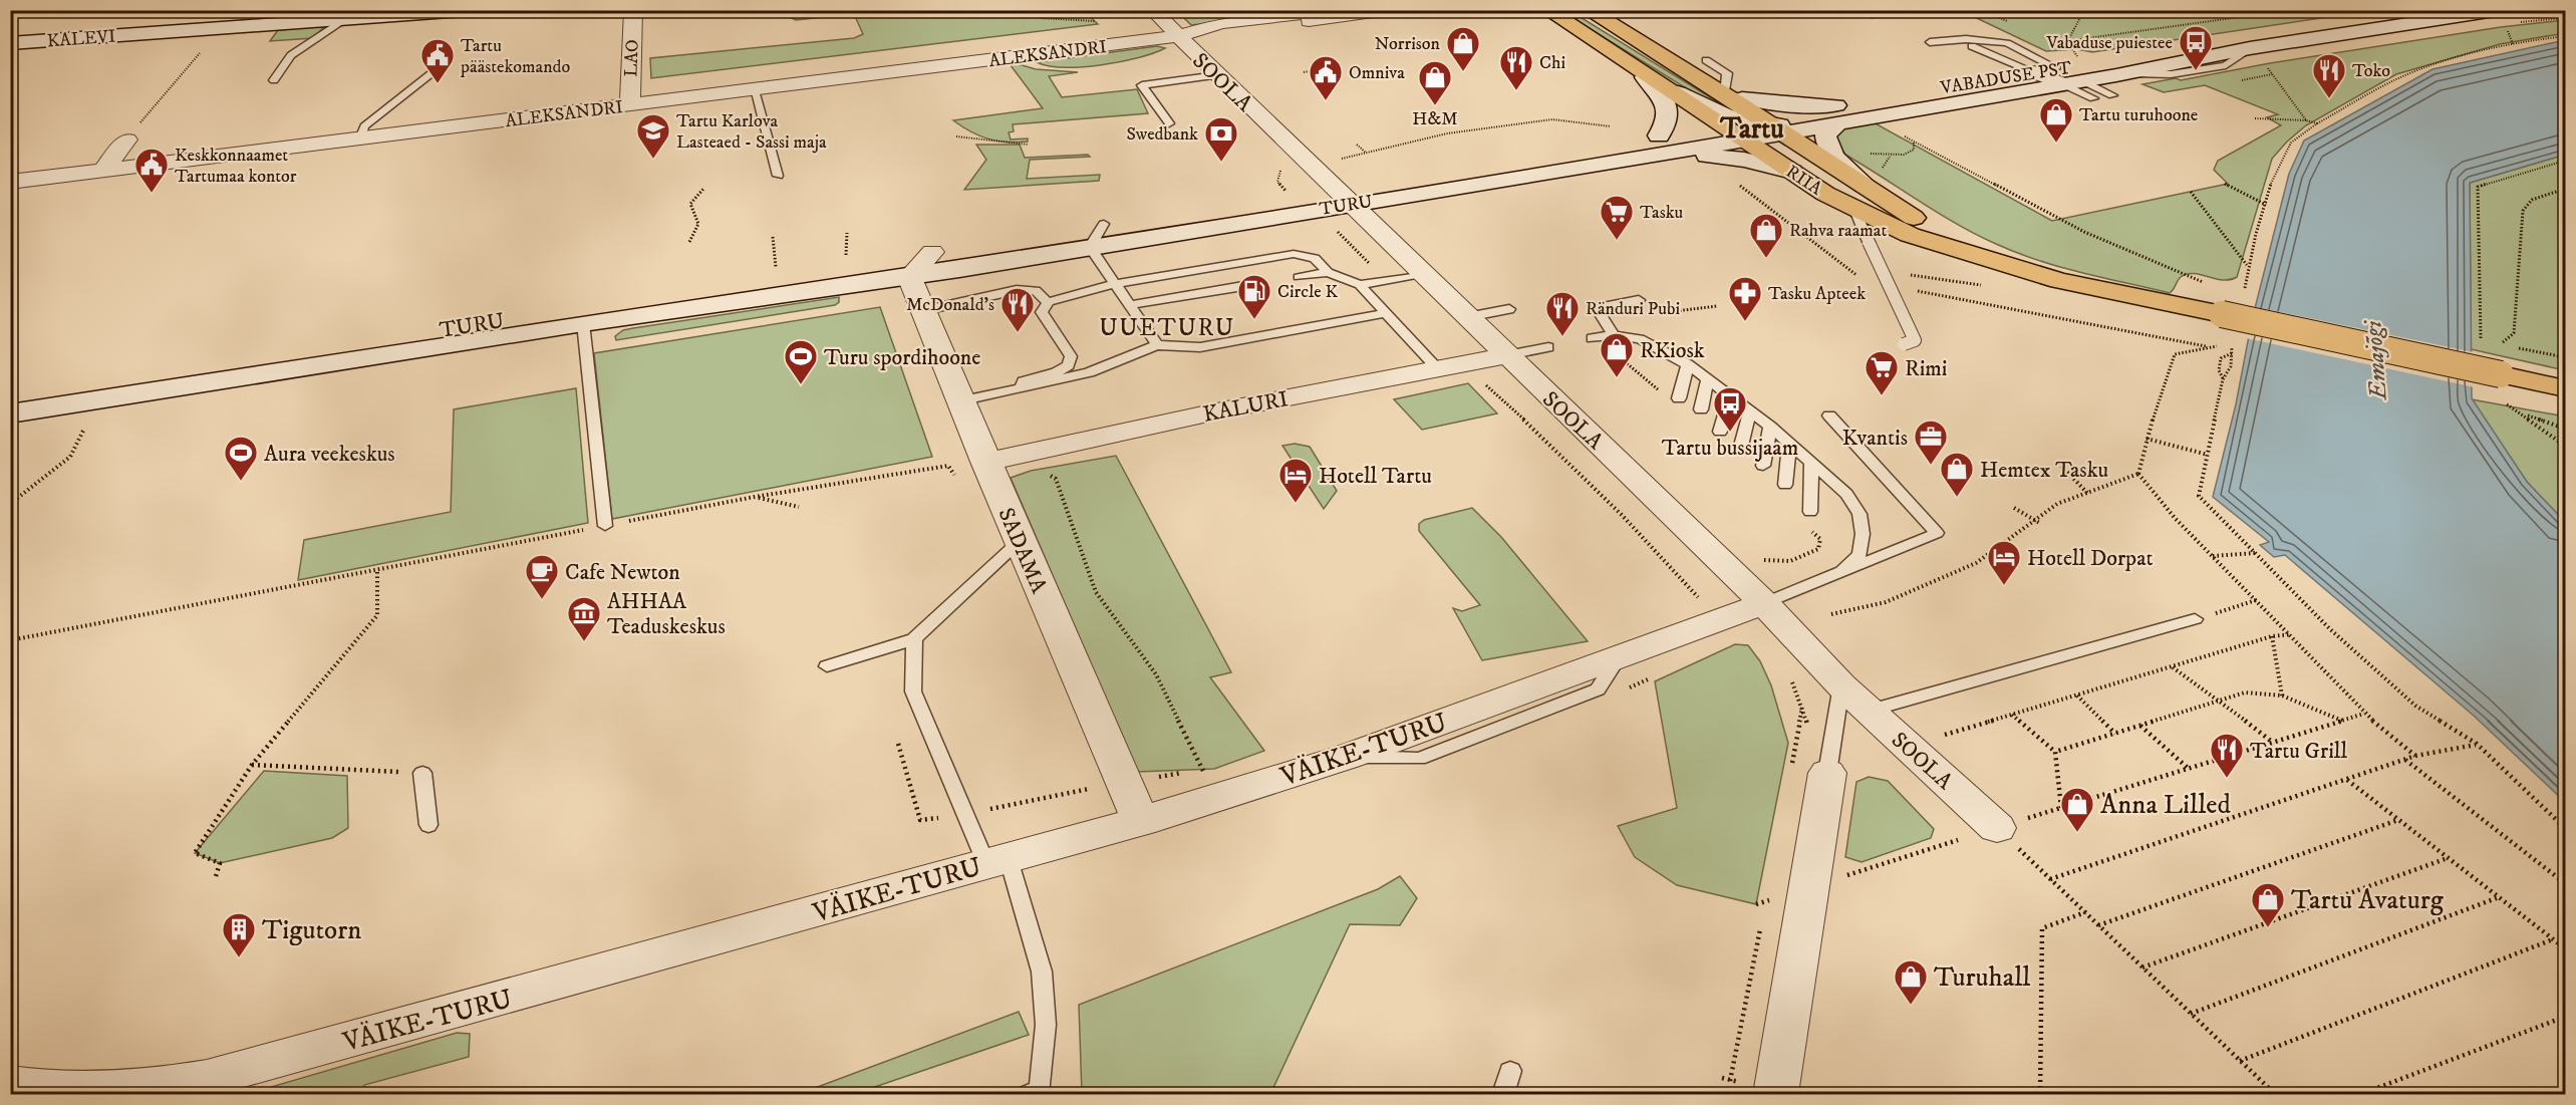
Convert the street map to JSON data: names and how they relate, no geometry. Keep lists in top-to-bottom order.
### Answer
{
  "streets": {
    "highway": ["RIIA"],
    "main road": ["KALEVI", "VABADUSE PST", "TURU"],
    "street": [
      "ALEKSANDRI",
      "LAO",
      "SOOLA",
      "KALURI",
      "SADAMA",
      "VÄIKE-TURU"
    ]
  },
  "crossings": [
    ["ALEKSANDRI", "LAO"],
    ["ALEKSANDRI", "SOOLA"],
    ["SOOLA", "TURU"],
    ["SOOLA", "KALURI"],
    ["SOOLA", "VÄIKE-TURU"],
    ["TURU", "SADAMA"],
    ["KALURI", "SADAMA"],
    ["SADAMA", "VÄIKE-TURU"]
  ],
  "districts": ["Tartu", "UUETURU"],
  "water": ["Emajõgi"],
  "places": {
    "bus stop": ["Vabaduse puiestee", "Tartu bussijaam"],
    "shop": [
      "Norrison",
      "H&M",
      "Tartu turuhoone",
      "Rahva raamat",
      "RKiosk",
      "Hemtex Tasku",
      "Anna Lilled",
      "Tartu Avaturg",
      "Turuhall"
    ],
    "public building": ["Tartu päästekomando", "Omniva", "Keskkonnaamet Tartumaa kontor"],
    "restaurant": [
      "Chi",
      "Toko",
      "McDonald's",
      "Ränduri Pubi",
      "Tartu Grill"
    ],
    "school or university": ["Tartu Karlova Lasteaed - Sassi maja"],
    "bank": ["Swedbank"],
    "supermarket": ["Tasku", "Rimi"],
    "fuel station": ["Circle K"],
    "pharmacy": ["Tasku Apteek"],
    "sports": ["Turu spordihoone", "Aura veekeskus"],
    "office": ["Kvantis"],
    "hotel": ["Hotell Tartu", "Hotell Dorpat"],
    "cafe": ["Cafe Newton"],
    "museum": ["AHHAA Teaduskeskus"],
    "building": ["Tigutorn"]
  }
}
